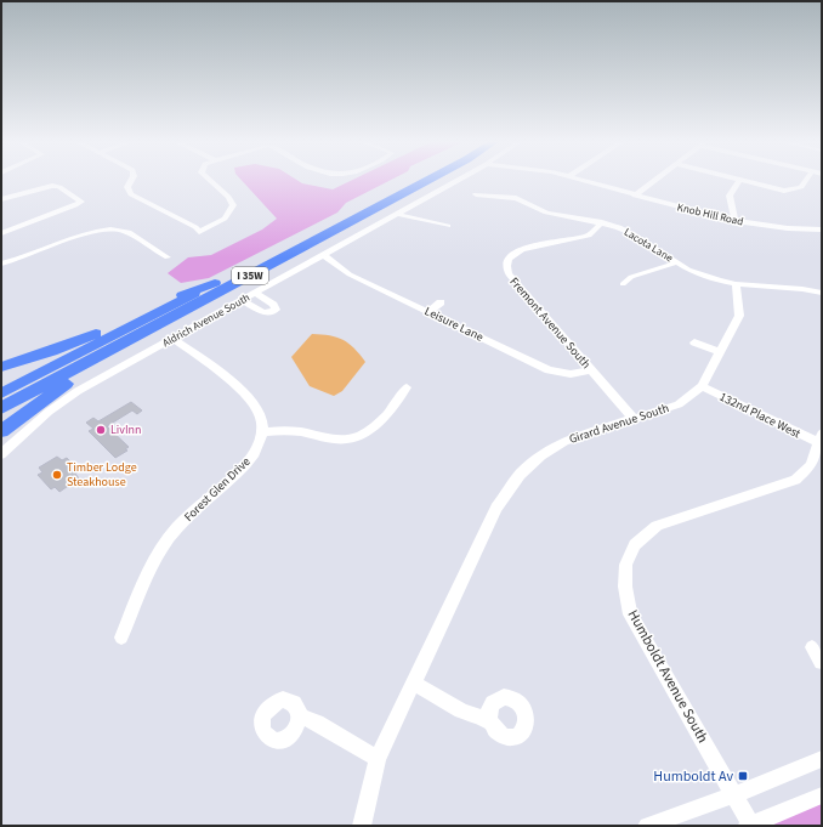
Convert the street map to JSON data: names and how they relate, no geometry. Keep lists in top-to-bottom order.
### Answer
{
  "streets": {
    "highway": ["I 35W"],
    "street": [
      "Knob Hill Road",
      "Lacota Lane",
      "Aldrich Avenue South",
      "Fremont Avenue South",
      "Leisure Lane",
      "132nd Place West",
      "Girard Avenue South",
      "Forest Glen Drive",
      "Humboldt Avenue South"
    ]
  },
  "crossings": [
    ["Lacota Lane", "Fremont Avenue South"],
    ["Lacota Lane", "Girard Avenue South"],
    ["Aldrich Avenue South", "Leisure Lane"],
    ["Fremont Avenue South", "Leisure Lane"],
    ["Fremont Avenue South", "Girard Avenue South"],
    ["132nd Place West", "Girard Avenue South"],
    ["132nd Place West", "Humboldt Avenue South"]
  ],
  "places": {
    "other": ["LivInn", "Timber Lodge Steakhouse"],
    "transit": ["Humboldt Av"]
  }
}
